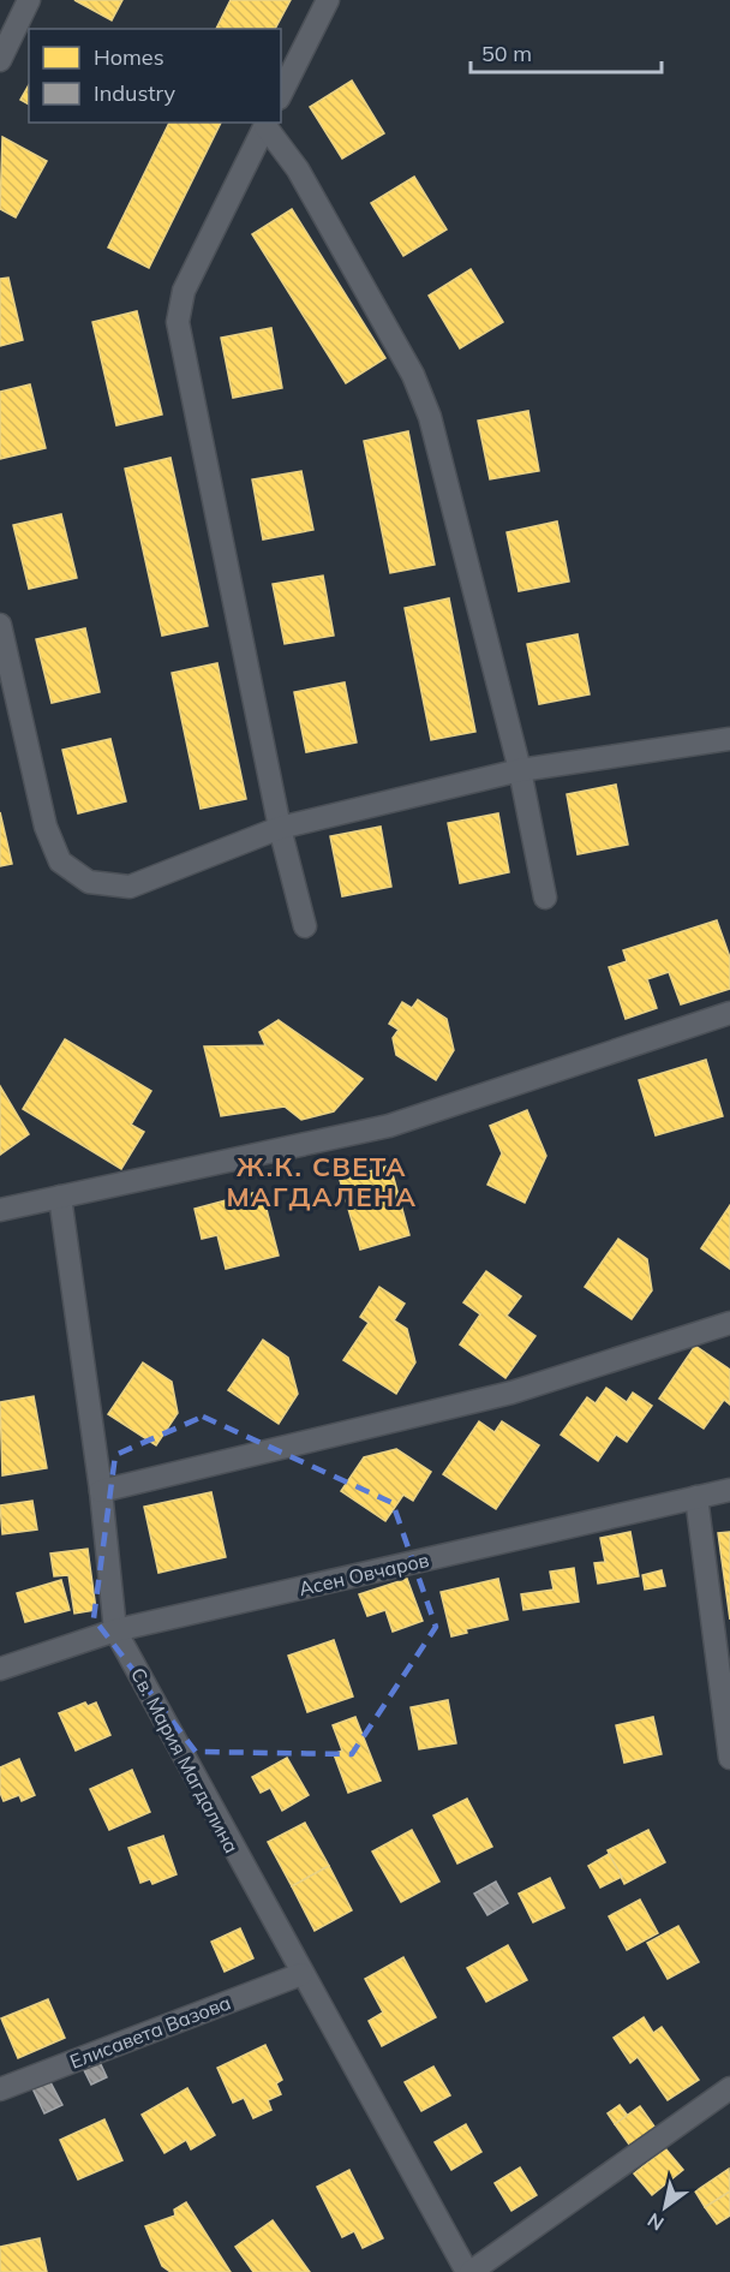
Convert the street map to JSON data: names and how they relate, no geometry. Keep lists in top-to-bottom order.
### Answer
{
  "streets": {
    "street": ["Асен Овчаров", "Св. Мария Магдалина", "Елисавета Вазова"]
  },
  "crossings": [
    ["Асен Овчаров", "Св. Мария Магдалина"],
    ["Св. Мария Магдалина", "Елисавета Вазова"]
  ],
  "districts": ["Ж.К. СВЕТА МАГДАЛЕНА"],
  "legend": ["Homes", "Industry"],
  "scale_bar": "50 m",
  "north": "bottom left"
}
